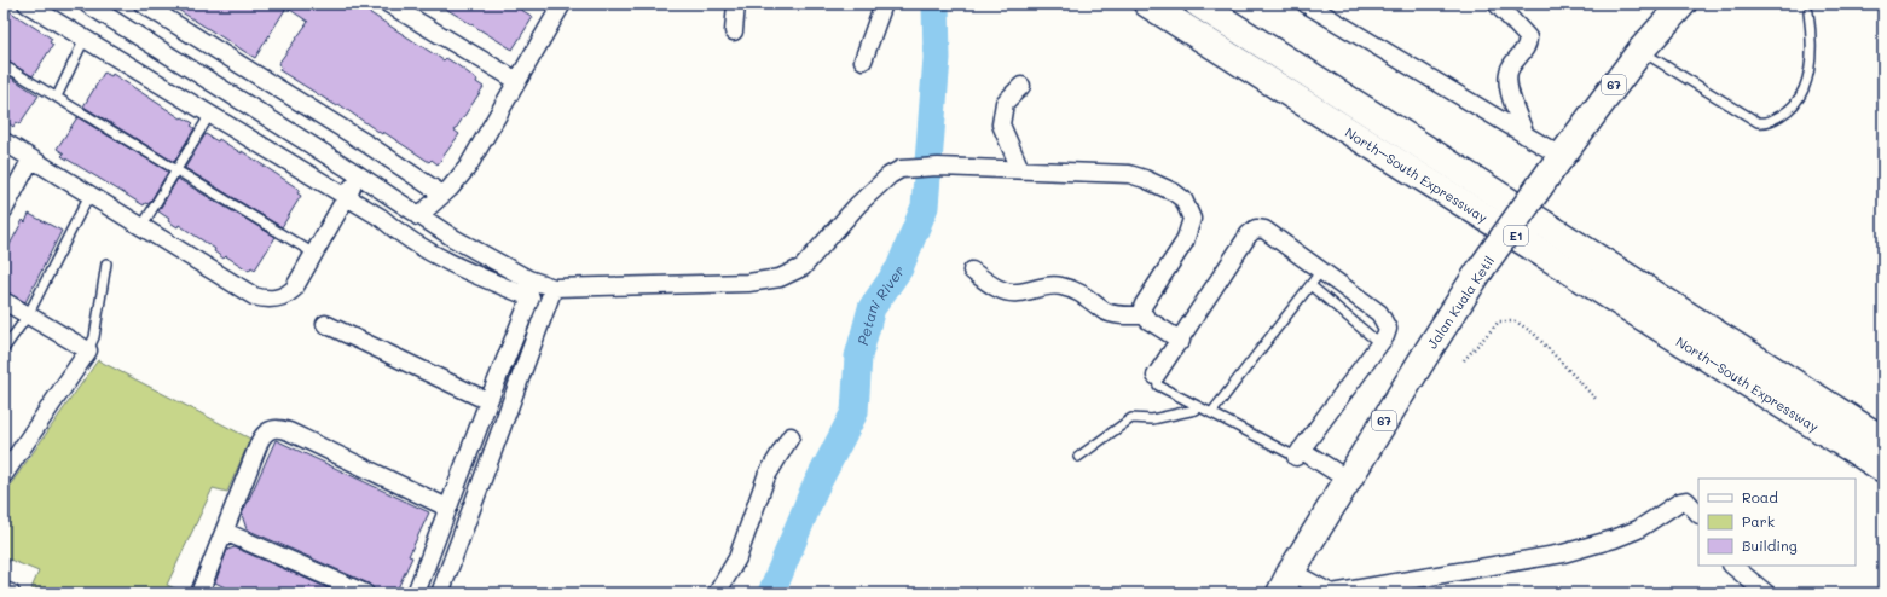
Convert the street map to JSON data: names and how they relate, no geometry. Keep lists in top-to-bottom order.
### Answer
{
  "streets": {
    "main road": [
      "67",
      "North–South Expressway",
      "E1",
      "Jalan Kuala Ketil"
    ]
  },
  "water": ["Petani River"],
  "legend": ["Road", "Park", "Building"]
}
